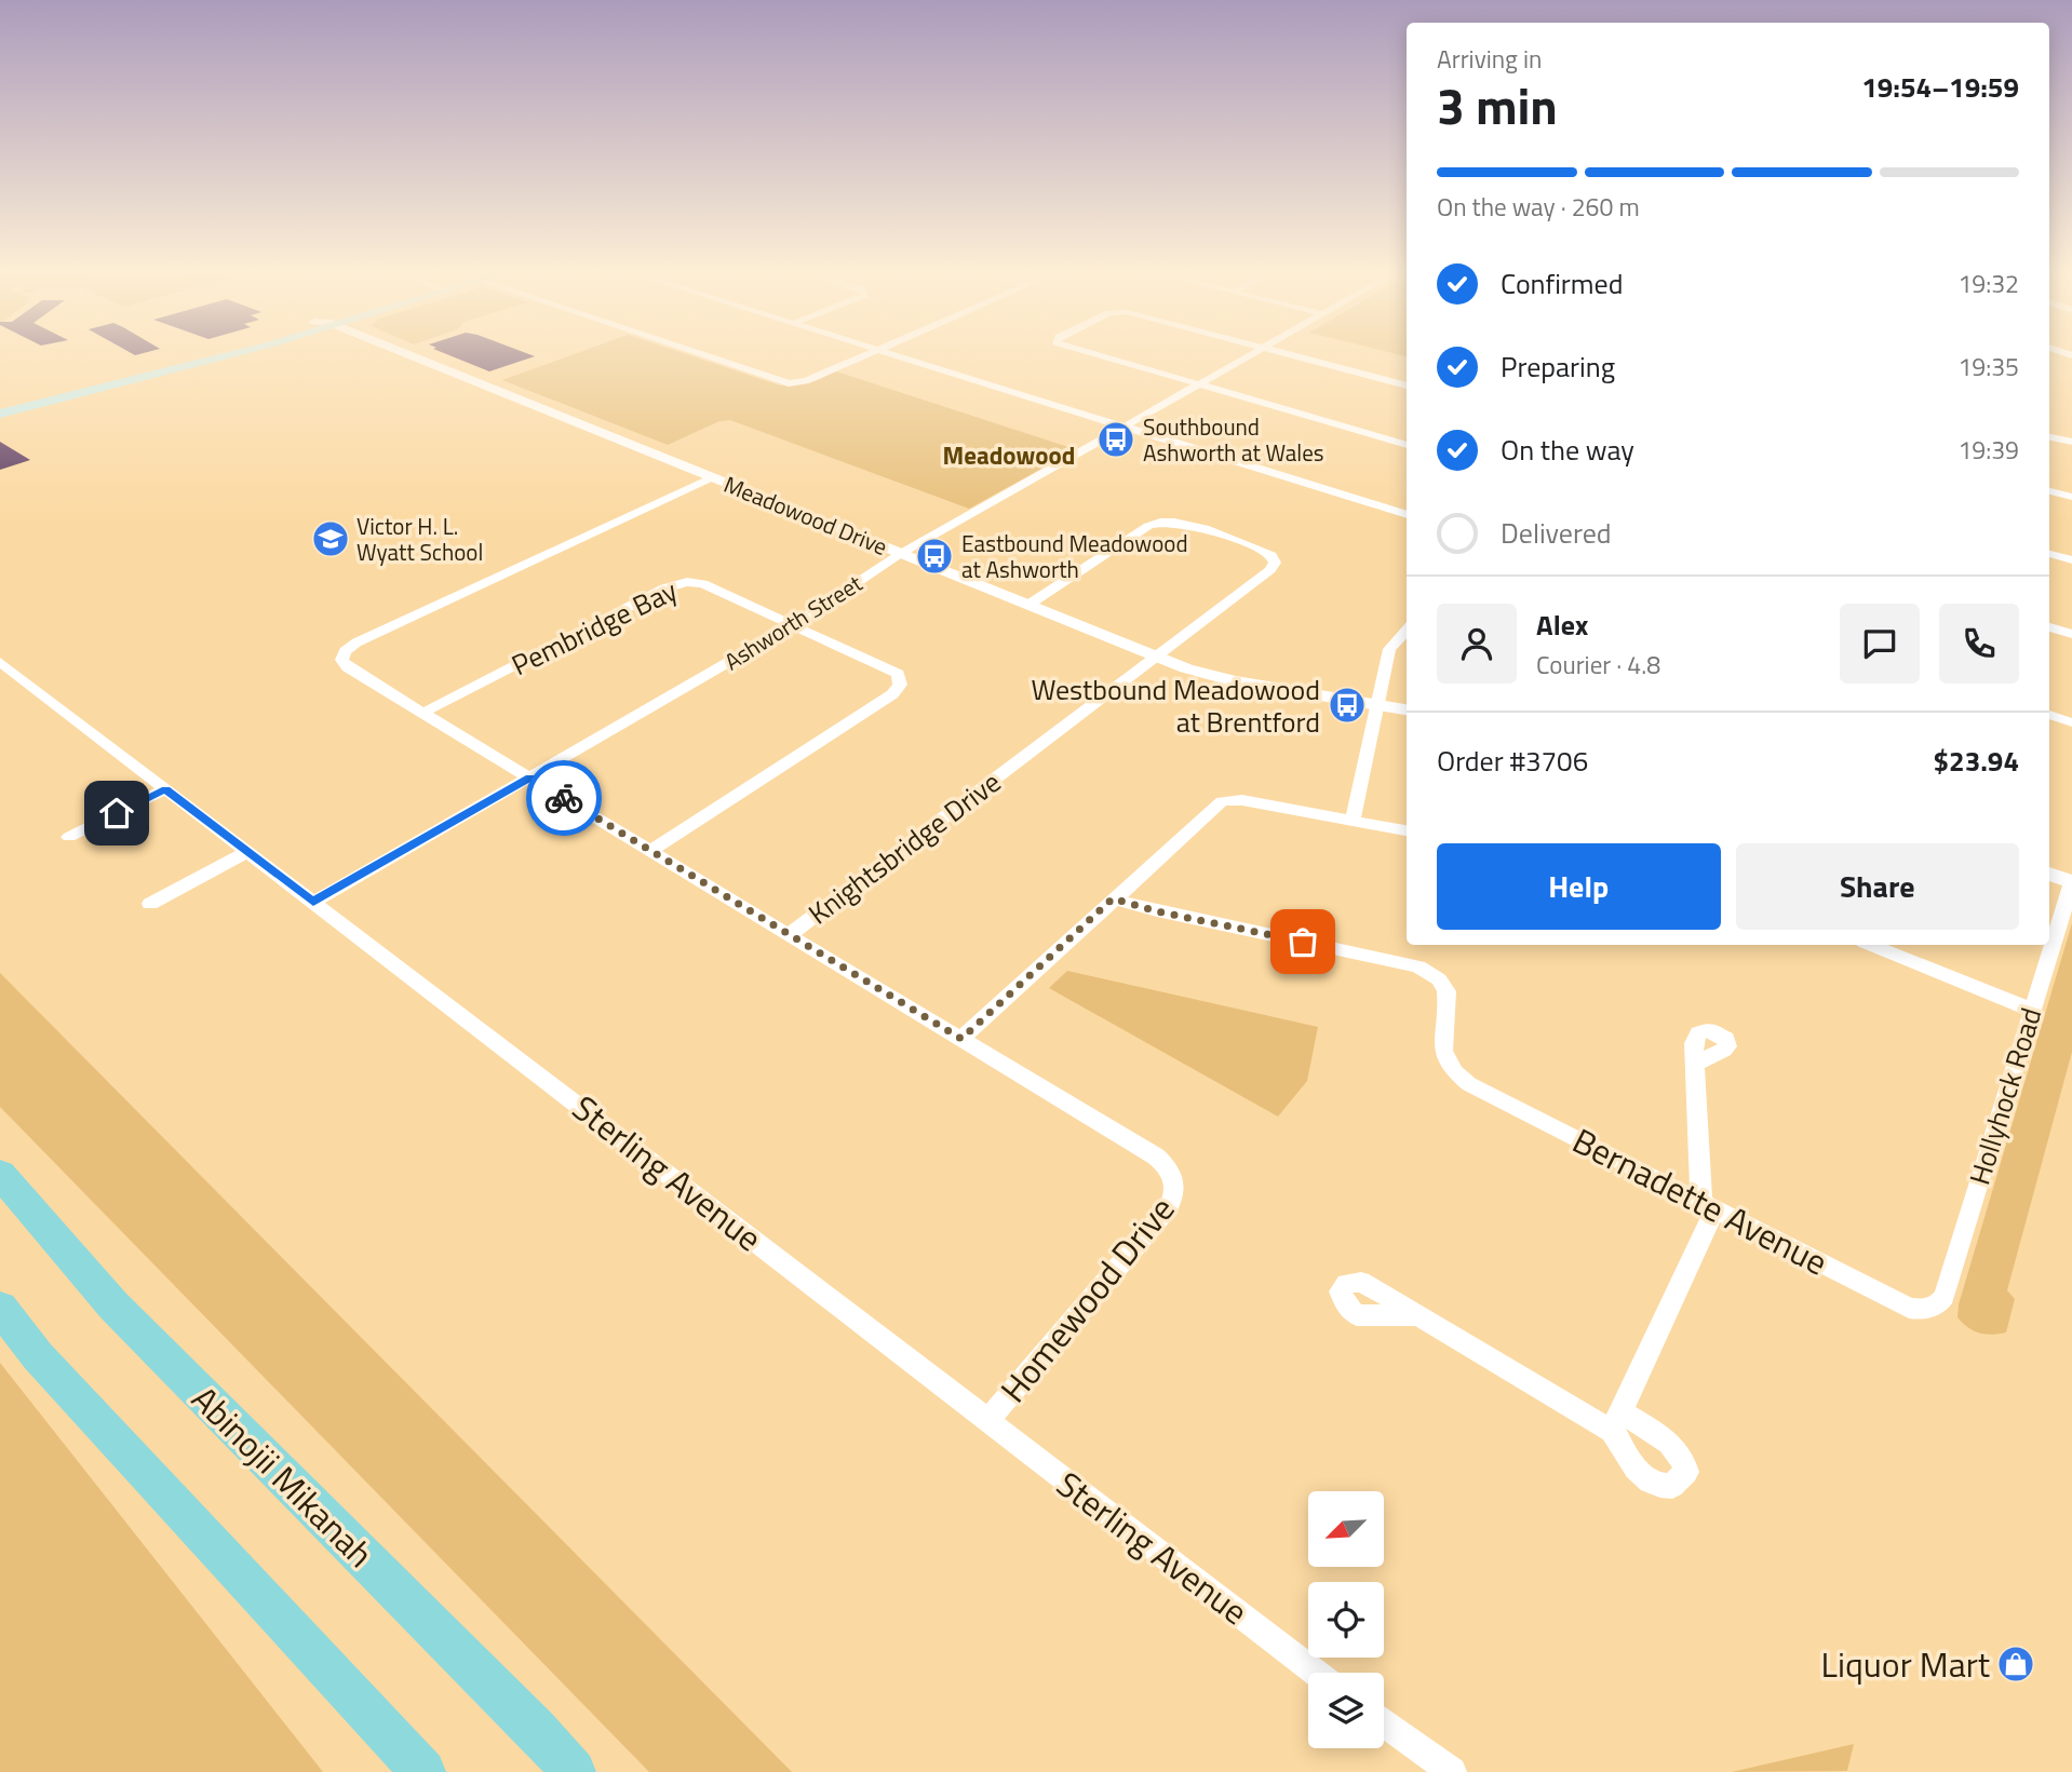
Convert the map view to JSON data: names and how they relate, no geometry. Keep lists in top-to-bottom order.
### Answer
{
  "streets": {
    "main road": ["Abinojii Mikanah"],
    "street": [
      "Meadowood Drive",
      "Ashworth Street",
      "Pembridge Bay",
      "Knightsbridge Drive",
      "Hollyhock Road",
      "Sterling Avenue",
      "Bernadette Avenue",
      "Homewood Drive"
    ]
  },
  "crossings": [
    ["Meadowood Drive", "Ashworth Street"],
    ["Meadowood Drive", "Knightsbridge Drive"],
    ["Ashworth Street", "Pembridge Bay"],
    ["Ashworth Street", "Knightsbridge Drive"],
    ["Ashworth Street", "Sterling Avenue"],
    ["Pembridge Bay", "Knightsbridge Drive"],
    ["Knightsbridge Drive", "Homewood Drive"],
    ["Hollyhock Road", "Bernadette Avenue"],
    ["Sterling Avenue", "Homewood Drive"]
  ],
  "districts": ["Meadowood"],
  "places": {
    "bus stop": ["Southbound Ashworth at Wales", "Eastbound Meadowood at Ashworth", "Westbound Meadowood at Brentford"],
    "school or university": ["Victor H. L. Wyatt School"],
    "shop": ["Liquor Mart"]
  },
  "north": "bottom left",
  "page": {
    "heading": ["3 min", "Arriving in", "19:54–19:59"],
    "panel": [
      "Alex",
      "Courier · 4.8",
      "Order #3706",
      "$23.94"
    ],
    "bar": "On the way · 260 m",
    "list": [
      ["Confirmed", "19:32"],
      ["Preparing", "19:35"],
      ["On the way", "19:39"],
      "Delivered"
    ],
    "buttons": ["Help", "Share"]
  }
}
